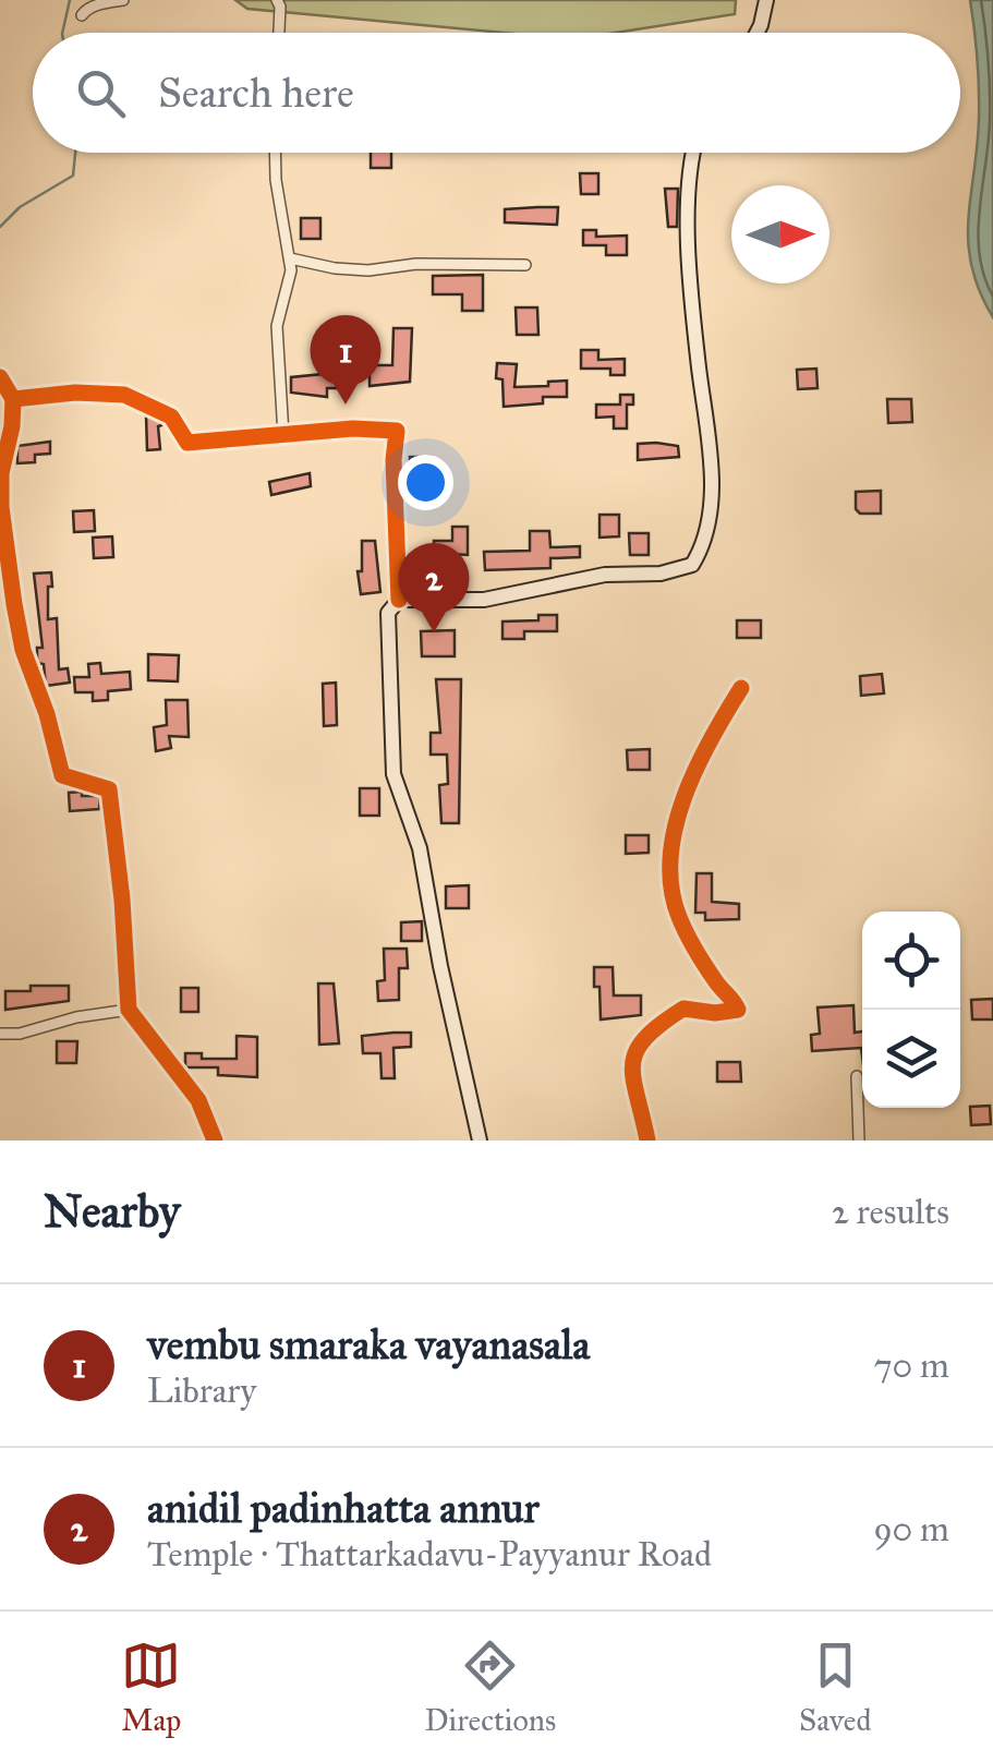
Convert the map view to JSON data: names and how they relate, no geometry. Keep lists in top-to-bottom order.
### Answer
{
  "north": "right",
  "page": {
    "search": "Search here",
    "pins": ["1", "2"],
    "heading": ["Nearby", "2 results"],
    "list": [
      {
        "mark": "1",
        "name": "vembu smaraka vayanasala",
        "note": "Library",
        "value": "70 m"
      },
      {
        "mark": "2",
        "name": "anidil padinhatta annur",
        "note": "Temple · Thattarkadavu-Payyanur Road",
        "value": "90 m"
      }
    ],
    "nav": ["Map", "Directions", "Saved"]
  }
}
